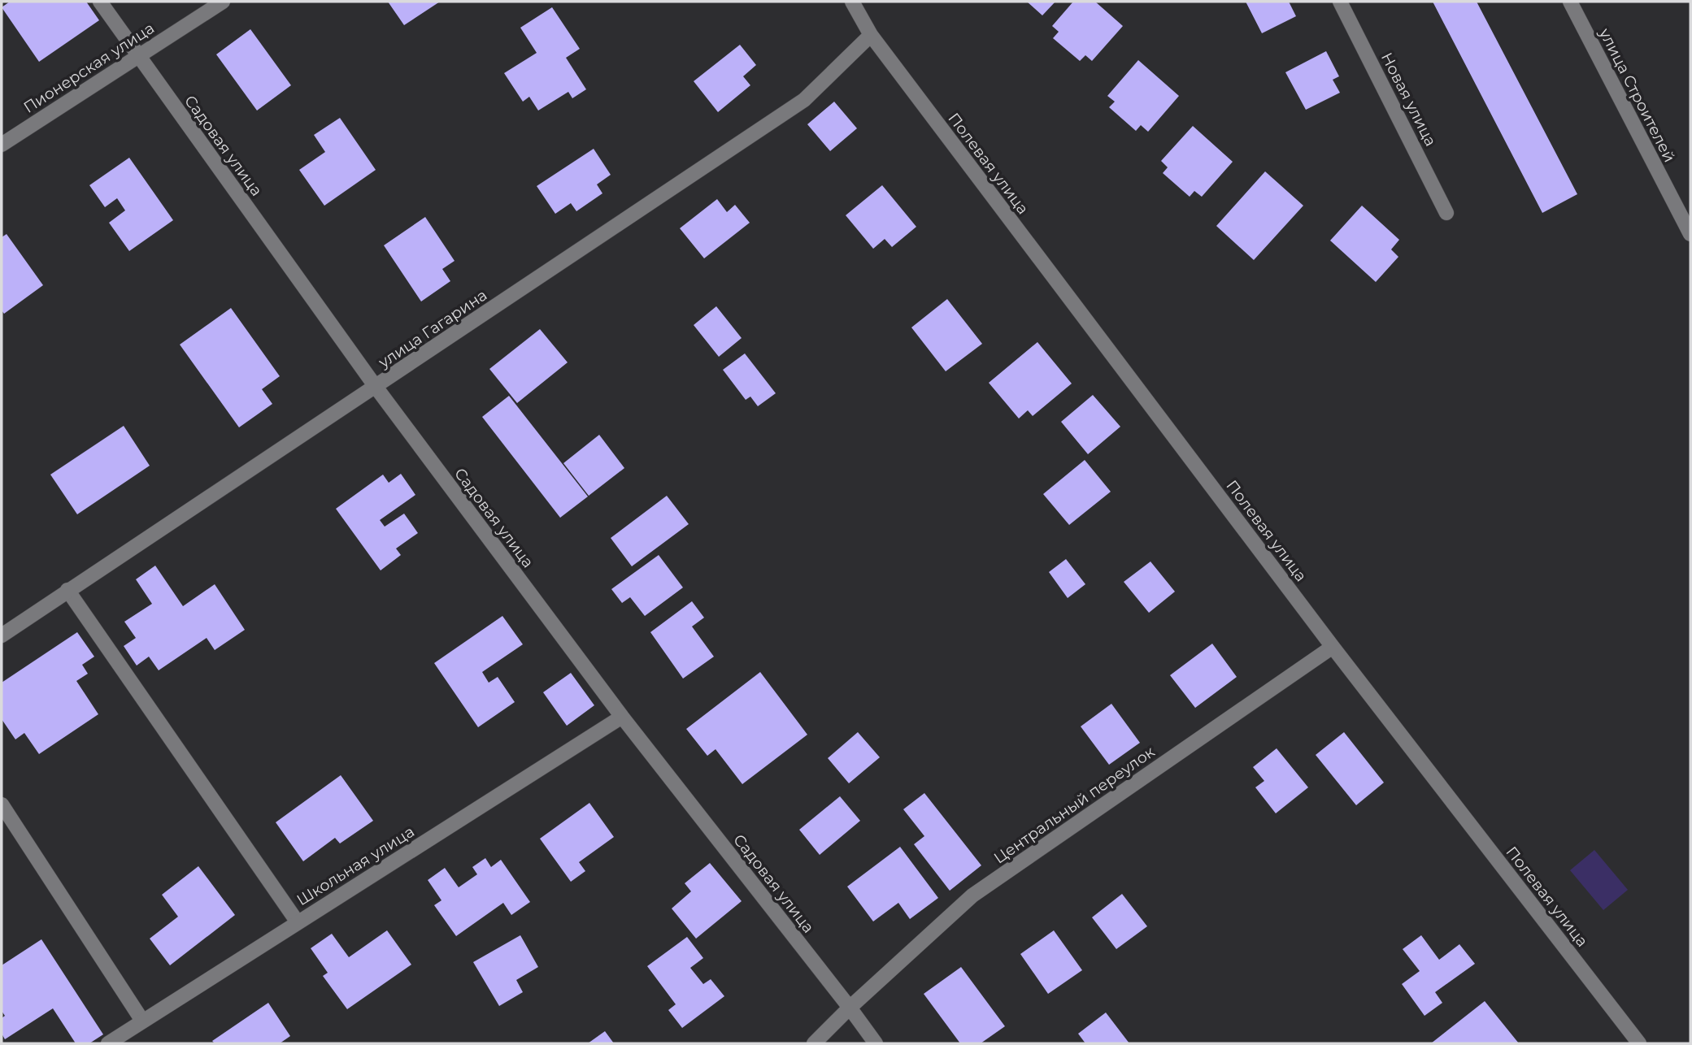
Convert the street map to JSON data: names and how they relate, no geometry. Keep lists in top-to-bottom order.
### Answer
{
  "streets": {
    "street": [
      "Пионерская улица",
      "улица Строителей",
      "Новая улица",
      "Садовая улица",
      "Полевая улица",
      "улица Гагарина",
      "Центральный переулок",
      "Школьная улица"
    ]
  },
  "crossings": [
    ["Пионерская улица", "Садовая улица"],
    ["Садовая улица", "улица Гагарина"],
    ["Садовая улица", "Центральный переулок"],
    ["Садовая улица", "Школьная улица"],
    ["Полевая улица", "улица Гагарина"],
    ["Полевая улица", "Центральный переулок"]
  ]
}
